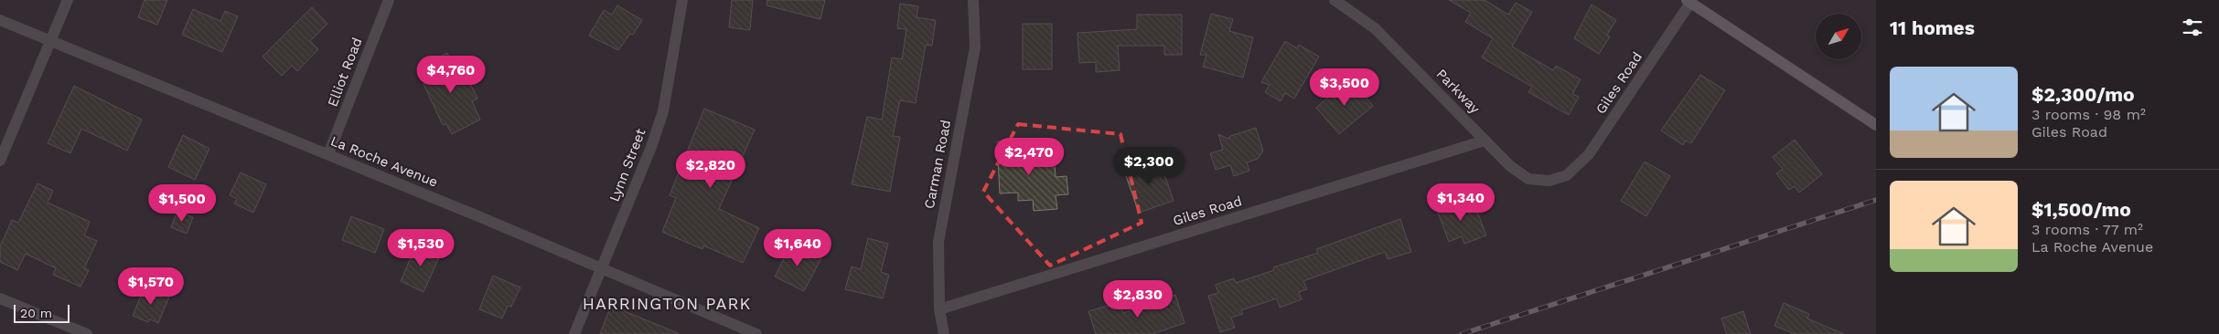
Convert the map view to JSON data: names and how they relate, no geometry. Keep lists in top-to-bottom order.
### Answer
{
  "streets": {
    "street": [
      "Elliot Road",
      "Giles Road",
      "Parkway",
      "La Roche Avenue",
      "Carman Road",
      "Lynn Street"
    ]
  },
  "crossings": [
    ["Elliot Road", "La Roche Avenue"],
    ["Giles Road", "Parkway"],
    ["Giles Road", "Carman Road"],
    ["La Roche Avenue", "Lynn Street"]
  ],
  "districts": ["HARRINGTON PARK"],
  "scale_bar": "20 m",
  "north": "top right",
  "page": {
    "heading": "11 homes",
    "list": [
      {
        "name": "$2,300/mo",
        "note": "3 rooms · 98 m² · Giles Road"
      },
      {
        "name": "$1,500/mo",
        "note": "3 rooms · 77 m² · La Roche Avenue"
      }
    ],
    "price": [
      "$4,760",
      "$3,500",
      "$2,470",
      "$2,300",
      "$2,820",
      "$1,340",
      "$1,500",
      "$1,530",
      "$1,640",
      "$1,570",
      "$2,830"
    ],
    "scale": "20 m"
  }
}
